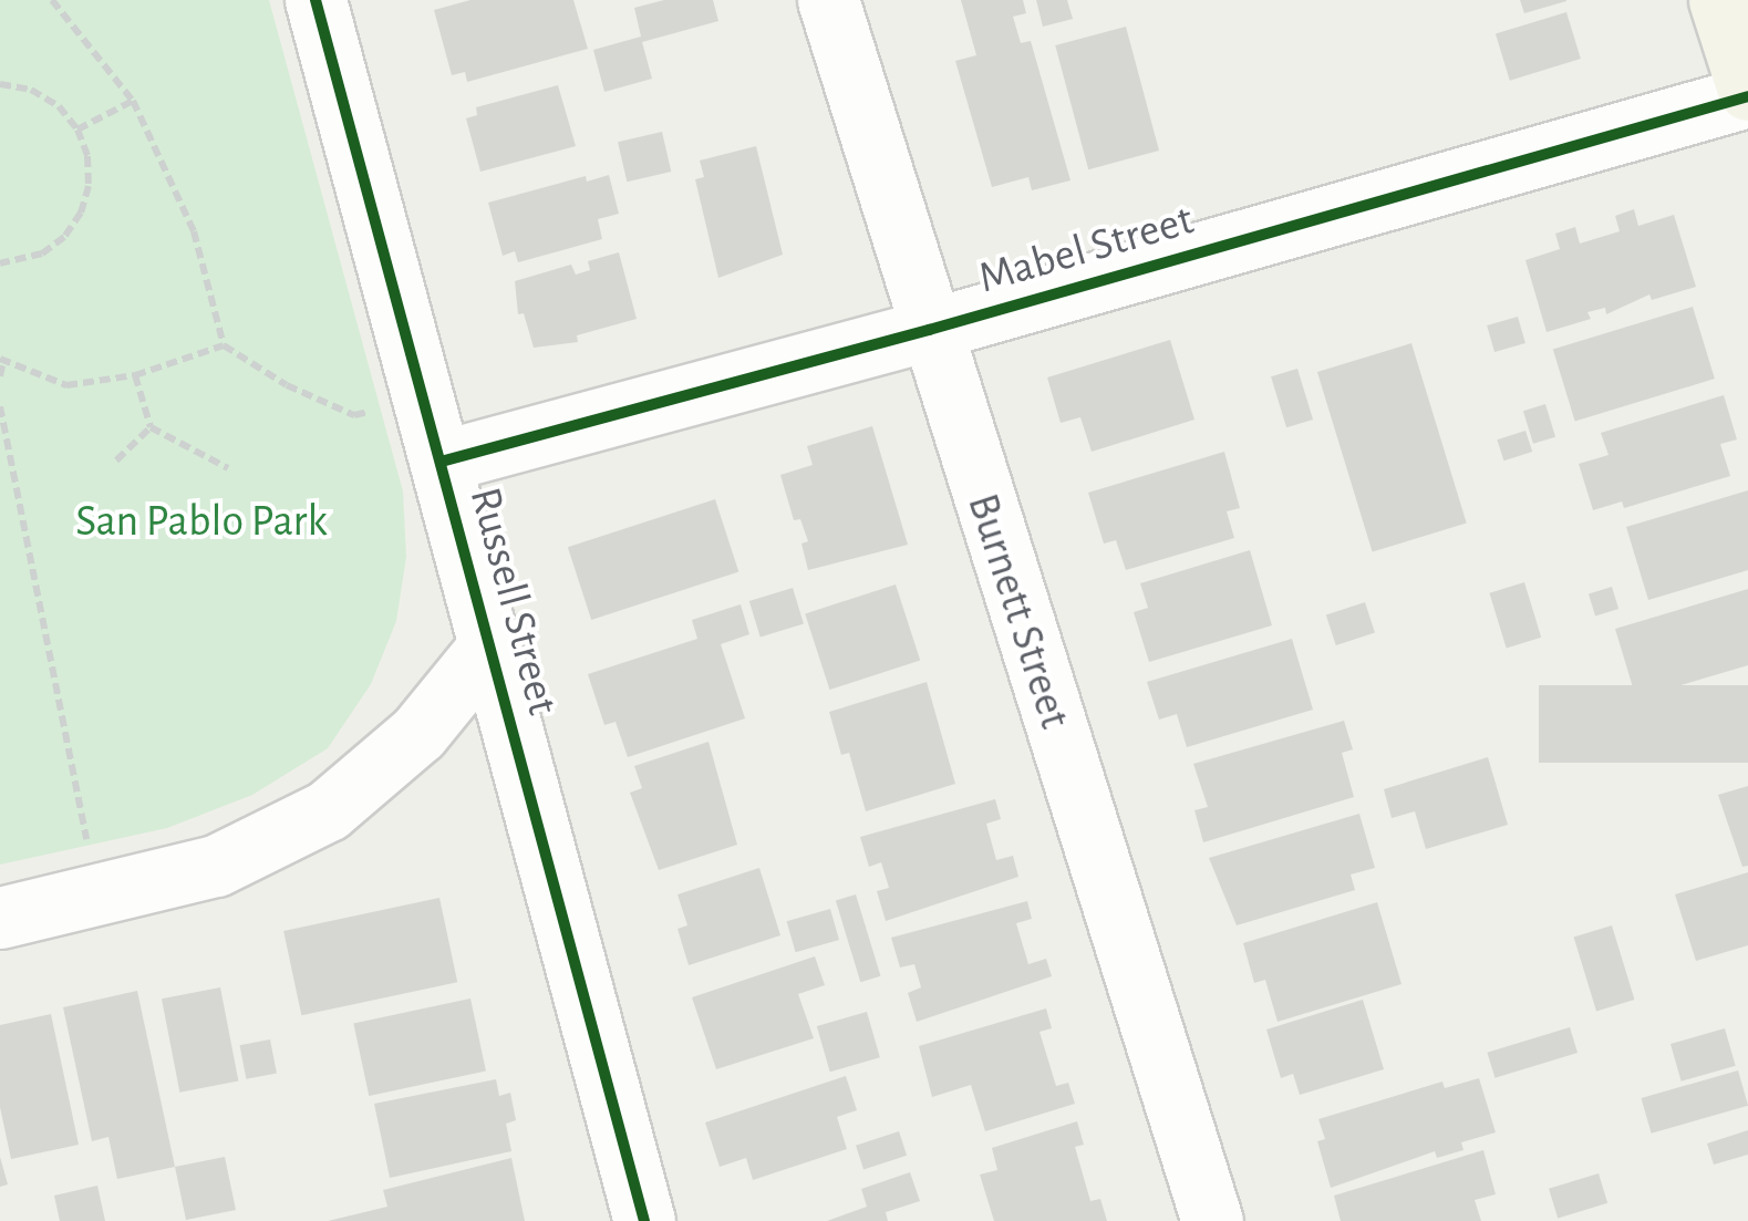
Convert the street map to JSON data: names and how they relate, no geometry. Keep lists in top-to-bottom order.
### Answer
{
  "streets": {
    "street": ["Mabel Street", "Russell Street", "Burnett Street"]
  },
  "crossings": [
    ["Mabel Street", "Russell Street"],
    ["Mabel Street", "Burnett Street"]
  ],
  "parks": ["San Pablo Park"]
}
